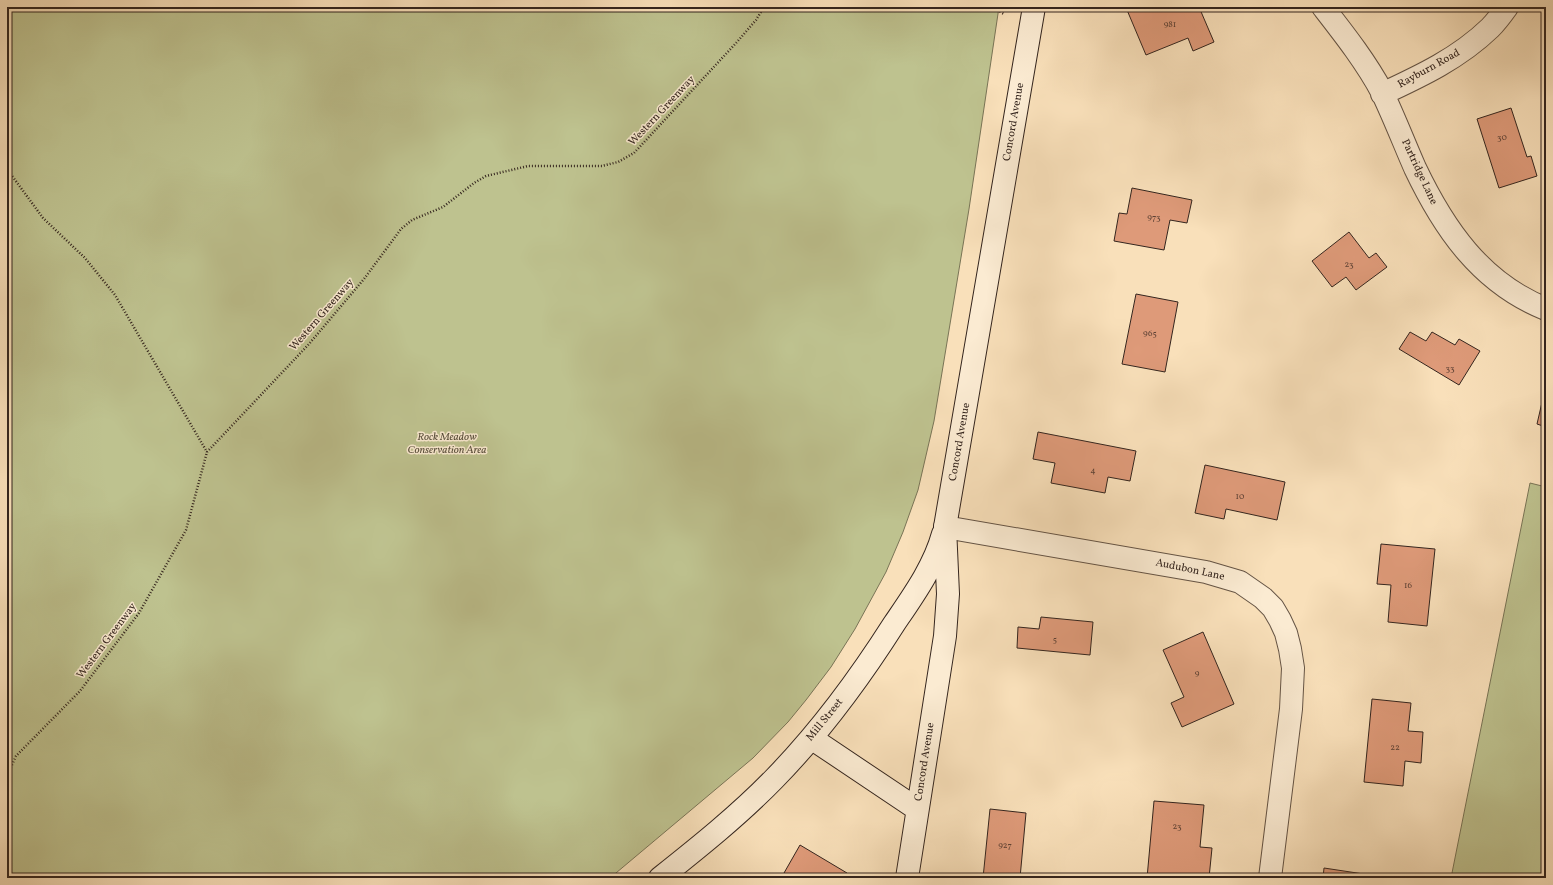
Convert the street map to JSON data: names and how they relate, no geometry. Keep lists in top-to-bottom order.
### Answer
{
  "streets": {
    "main road": [
      "Rayburn Road",
      "Concord Avenue",
      "Partridge Lane",
      "Audubon Lane",
      "Mill Street"
    ],
    "path": ["Western Greenway"]
  },
  "crossings": [
    ["Rayburn Road", "Partridge Lane"],
    ["Concord Avenue", "Audubon Lane"],
    ["Concord Avenue", "Mill Street"],
    ["Audubon Lane", "Mill Street"]
  ],
  "parks": ["Rock Meadow Conservation Area"],
  "house_numbers": [
    "981",
    "30",
    "973",
    "23",
    "965",
    "33",
    "4",
    "10",
    "16",
    "5",
    "9",
    "22",
    "23",
    "927"
  ]
}
